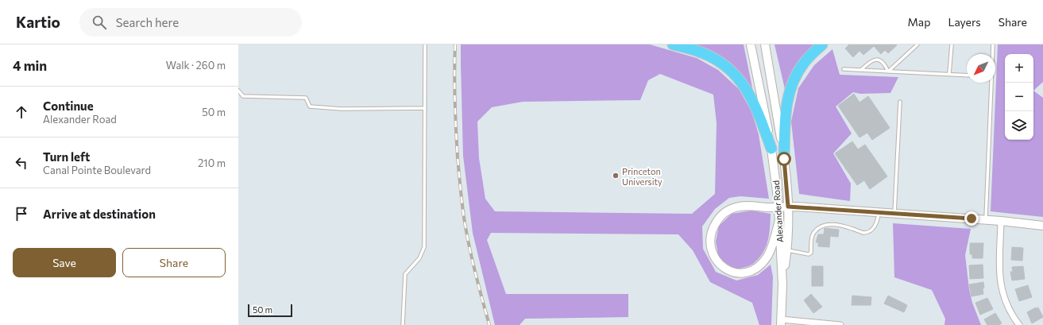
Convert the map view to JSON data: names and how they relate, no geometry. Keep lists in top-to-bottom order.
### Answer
{
  "streets": {
    "main road": ["Alexander Road"]
  },
  "places": ["Princeton University"],
  "scale_bar": "50 m",
  "north": "bottom left",
  "page": {
    "header": "Kartio",
    "search": "Search here",
    "nav": ["Map", "Layers", "Share"],
    "heading": ["4 min", "Walk · 260 m"],
    "map_buttons": ["+", "−"],
    "list": [
      ["Continue", "Alexander Road", "50 m"],
      ["Turn left", "Canal Pointe Boulevard", "210 m"],
      "Arrive at destination"
    ],
    "buttons": ["Save", "Share"],
    "scale": "50 m"
  }
}
